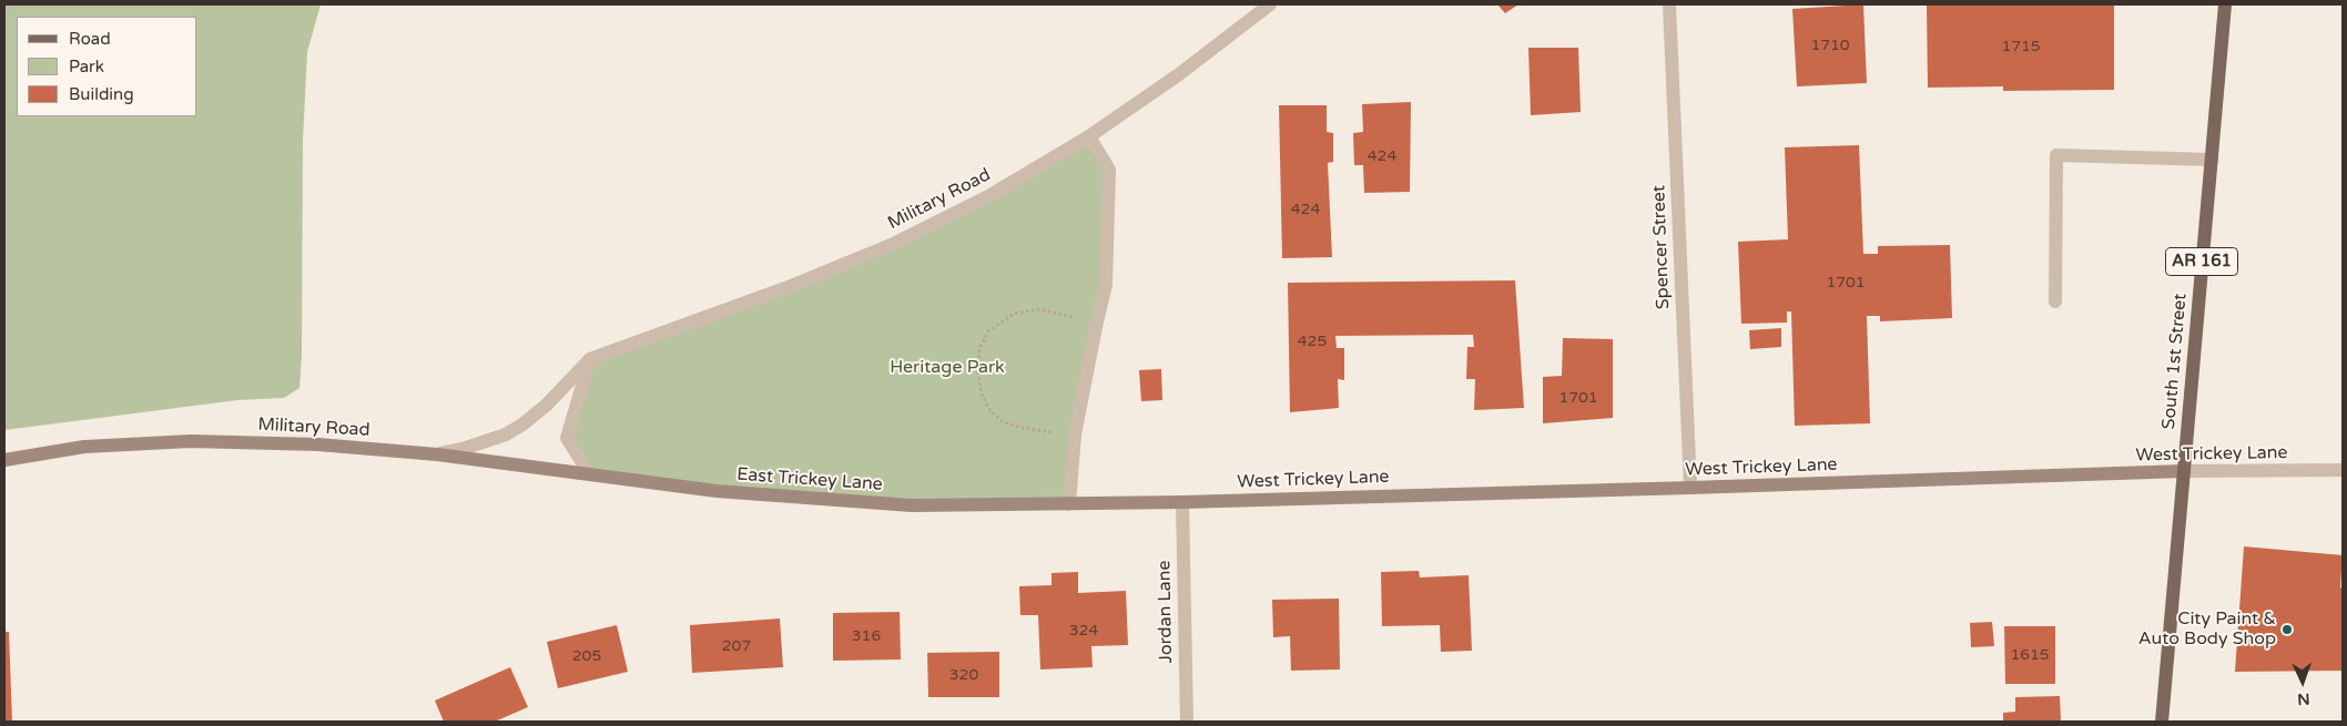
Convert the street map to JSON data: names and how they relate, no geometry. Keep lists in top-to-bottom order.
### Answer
{
  "streets": {
    "main road": [
      "Military Road",
      "AR 161",
      "South 1st Street",
      "West Trickey Lane",
      "East Trickey Lane"
    ],
    "street": ["Spencer Street", "Jordan Lane"]
  },
  "crossings": [
    ["Military Road", "East Trickey Lane"],
    ["Spencer Street", "West Trickey Lane"],
    ["South 1st Street", "West Trickey Lane"],
    ["West Trickey Lane", "East Trickey Lane"],
    ["West Trickey Lane", "Jordan Lane"],
    ["East Trickey Lane", "Jordan Lane"]
  ],
  "parks": ["Heritage Park"],
  "places": ["City Paint & Auto Body Shop"],
  "house_numbers": [
    "1710",
    "1715",
    "424",
    "424",
    "1701",
    "425",
    "1701",
    "324",
    "316",
    "207",
    "1615",
    "205",
    "320"
  ],
  "legend": ["Road", "Park", "Building"],
  "north": "bottom"
}
